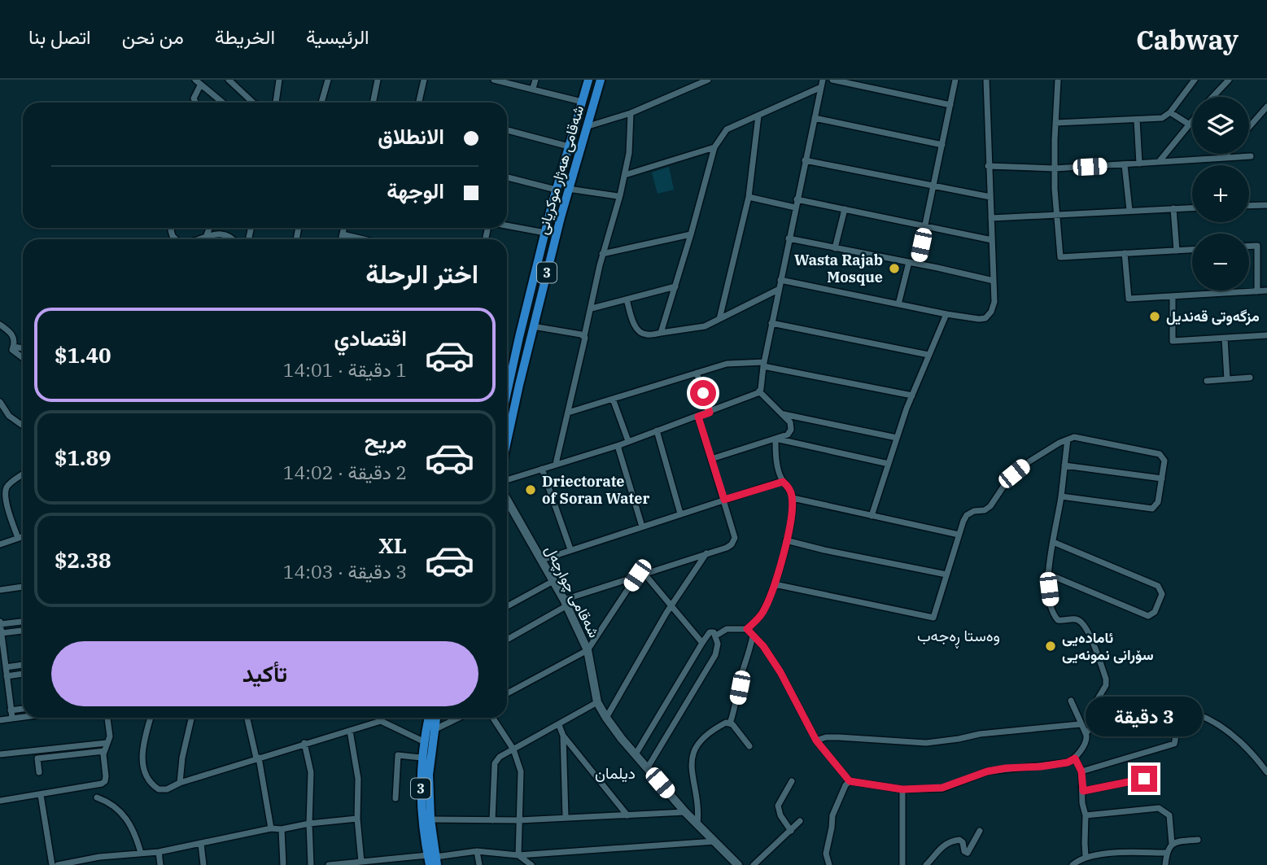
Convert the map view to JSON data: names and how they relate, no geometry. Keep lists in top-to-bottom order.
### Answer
{
  "streets": {
    "highway": ["شەقامی ھەژار موکریانی", "3"],
    "main road": ["شەقامی چوارچەل"]
  },
  "districts": ["وەستا ڕەجەب", "دیلمان"],
  "places": [
    "Wasta Rajab Mosque",
    "مزگەوتی قەندیل",
    "Driectorate of Soran Water",
    "ئامادەیی سۆرانی نمونەیی"
  ],
  "page": {
    "header": "Cabway",
    "nav": [
      "الرئيسية",
      "الخريطة",
      "من نحن",
      "اتصل بنا"
    ],
    "map_buttons": ["+", "−"],
    "banner": ["الانطلاق", "الوجهة"],
    "heading": "اختر الرحلة",
    "list": [
      {
        "name": "اقتصادي",
        "note": "1 دقيقة · 14:01",
        "value": "$1.40"
      },
      {
        "name": "مريح",
        "note": "2 دقيقة · 14:02",
        "value": "$1.89"
      },
      {
        "name": "XL",
        "note": "3 دقيقة · 14:03",
        "value": "$2.38"
      }
    ],
    "buttons": "تأكيد",
    "bubble": "3 دقيقة"
  }
}
